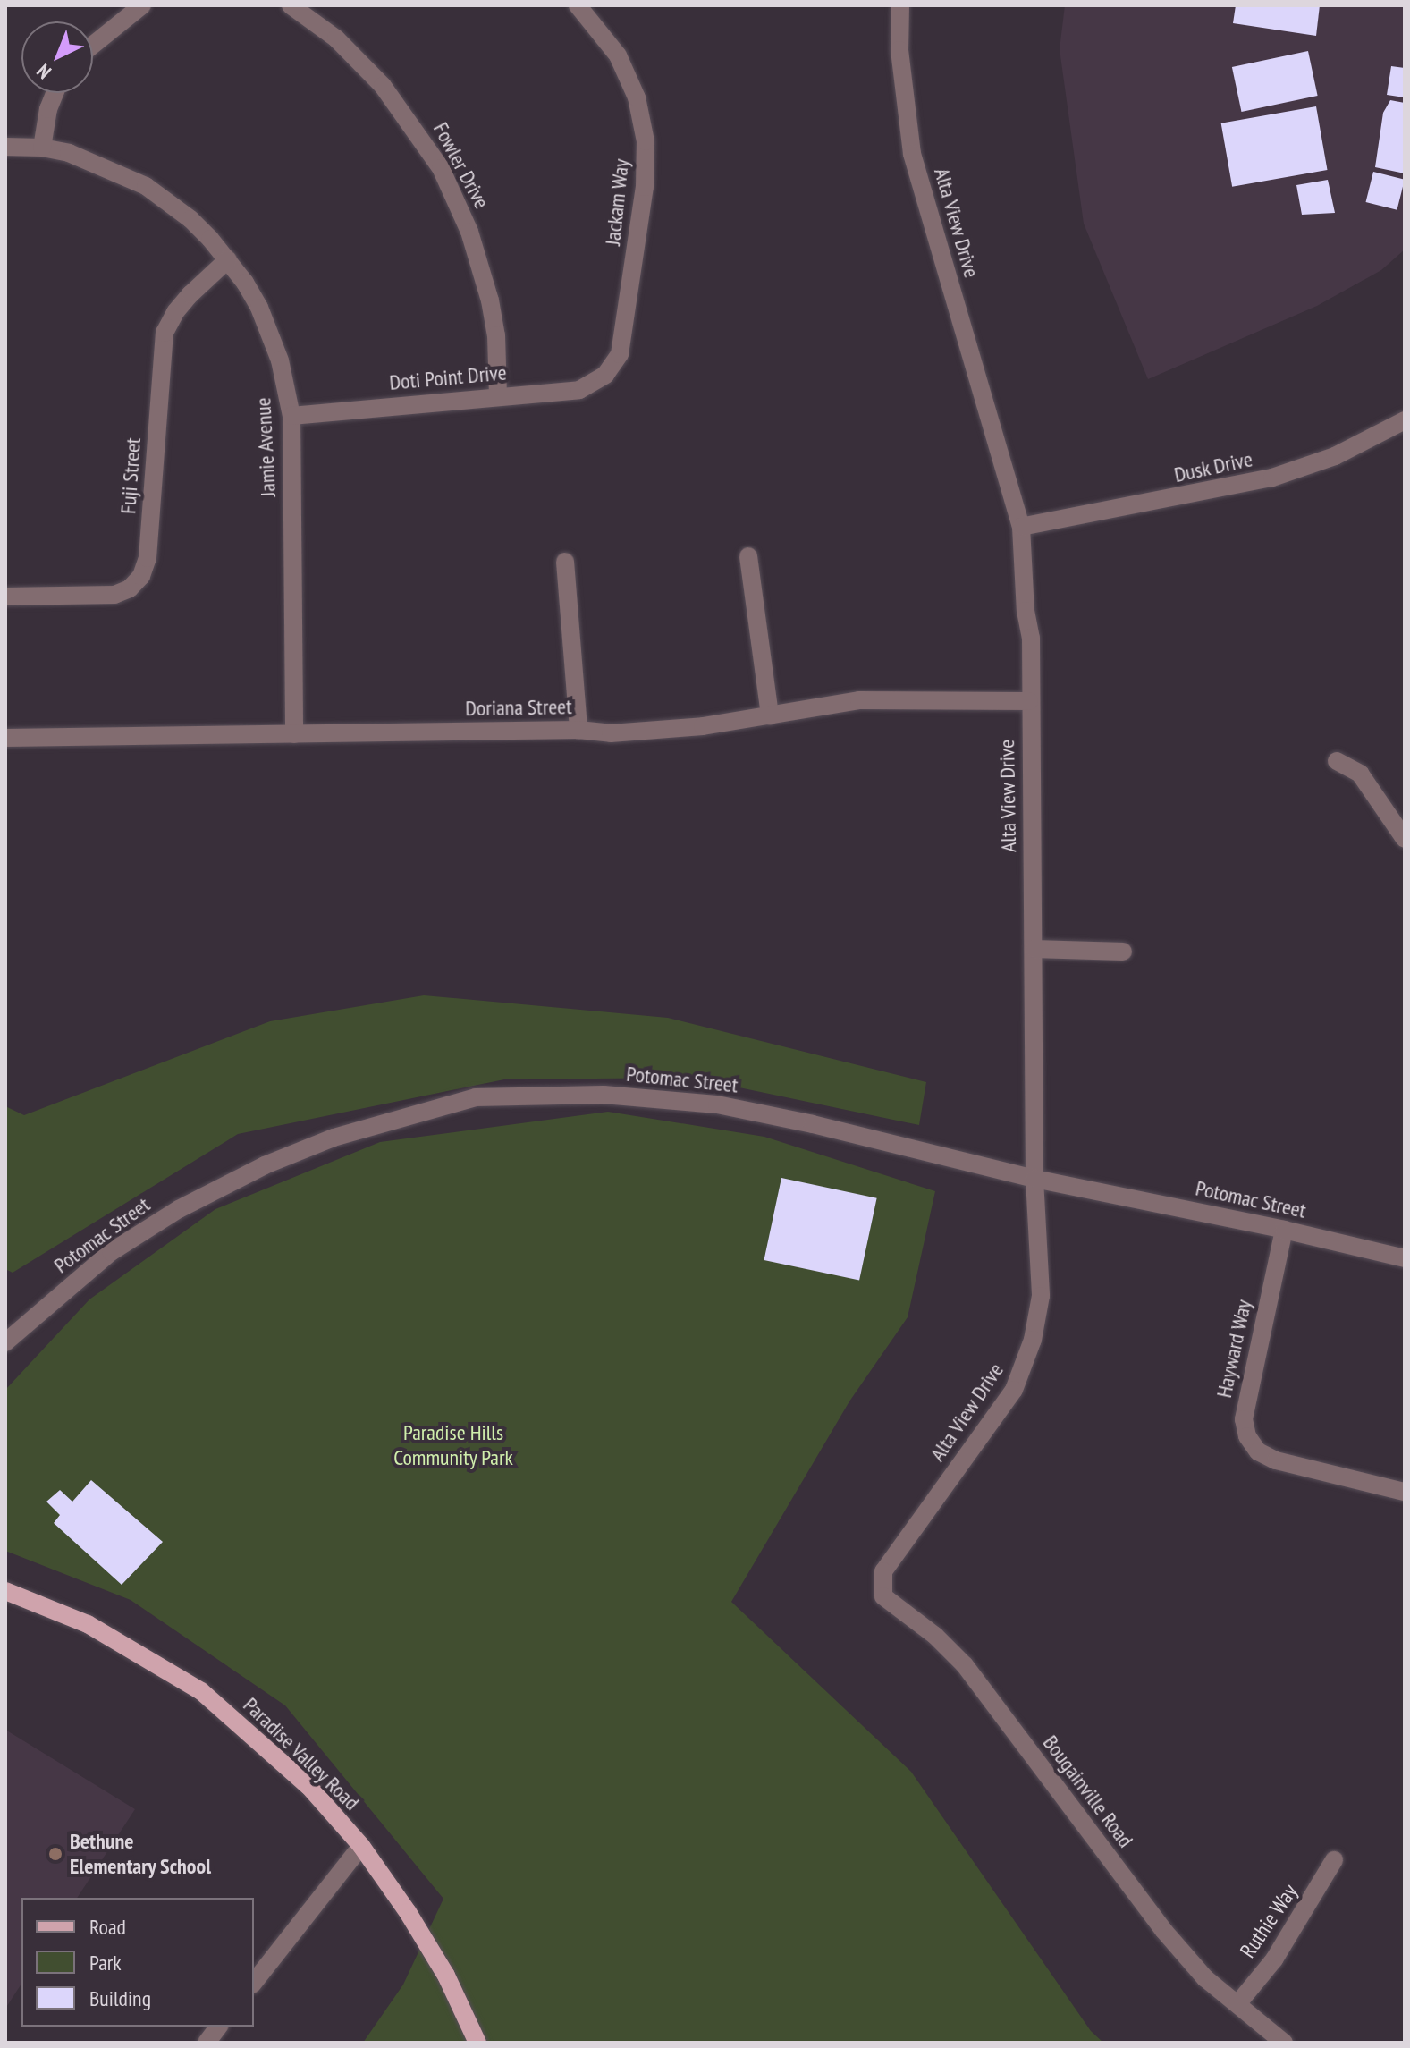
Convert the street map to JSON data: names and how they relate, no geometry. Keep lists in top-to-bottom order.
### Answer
{
  "streets": {
    "main road": ["Paradise Valley Road"],
    "street": [
      "Fowler Drive",
      "Jackam Way",
      "Alta View Drive",
      "Doti Point Drive",
      "Jamie Avenue",
      "Dusk Drive",
      "Fuji Street",
      "Doriana Street",
      "Potomac Street",
      "Hayward Way",
      "Bougainville Road",
      "Ruthie Way"
    ]
  },
  "crossings": [
    ["Fowler Drive", "Doti Point Drive"],
    ["Jackam Way", "Doti Point Drive"],
    ["Alta View Drive", "Dusk Drive"],
    ["Alta View Drive", "Doriana Street"],
    ["Alta View Drive", "Potomac Street"],
    ["Alta View Drive", "Bougainville Road"],
    ["Doti Point Drive", "Jamie Avenue"],
    ["Jamie Avenue", "Fuji Street"],
    ["Jamie Avenue", "Doriana Street"],
    ["Potomac Street", "Hayward Way"],
    ["Bougainville Road", "Ruthie Way"]
  ],
  "parks": ["Paradise Hills Community Park"],
  "places": ["Bethune Elementary School"],
  "legend": ["Road", "Park", "Building"],
  "north": "bottom left"
}
